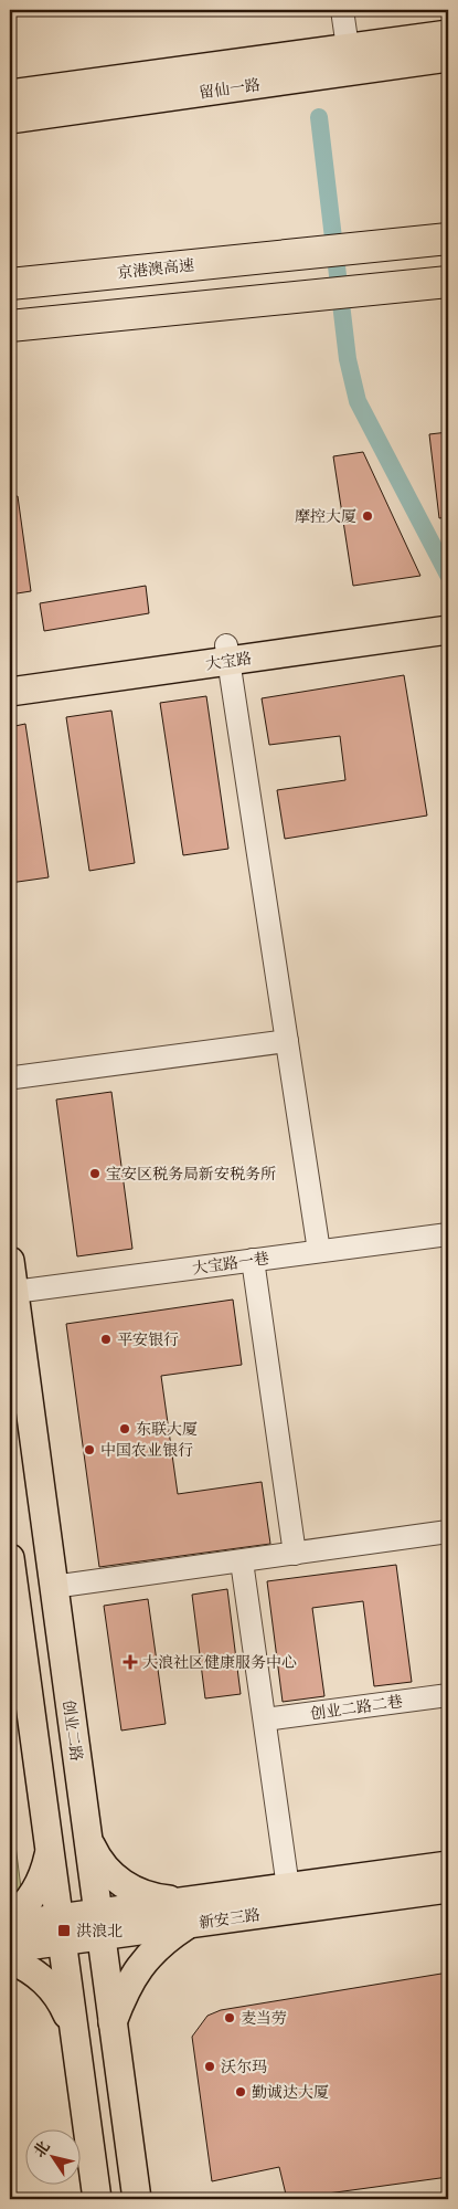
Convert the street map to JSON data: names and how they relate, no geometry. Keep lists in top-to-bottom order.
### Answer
{
  "streets": {
    "highway": ["京港澳高速"],
    "main road": [
      "留仙一路",
      "大宝路",
      "创业二路",
      "新安三路"
    ],
    "street": ["大宝路一巷", "创业二路二巷"]
  },
  "crossings": [
    ["大宝路一巷", "创业二路"],
    ["创业二路", "新安三路"]
  ],
  "places": {
    "other": [
      "摩控大厦",
      "宝安区税务局新安税务所",
      "平安银行",
      "东联大厦",
      "中国农业银行",
      "麦当劳",
      "沃尔玛",
      "勤诚达大厦"
    ],
    "health": ["大浪社区健康服务中心"],
    "transit": ["洪浪北"]
  },
  "north": "top left"
}
